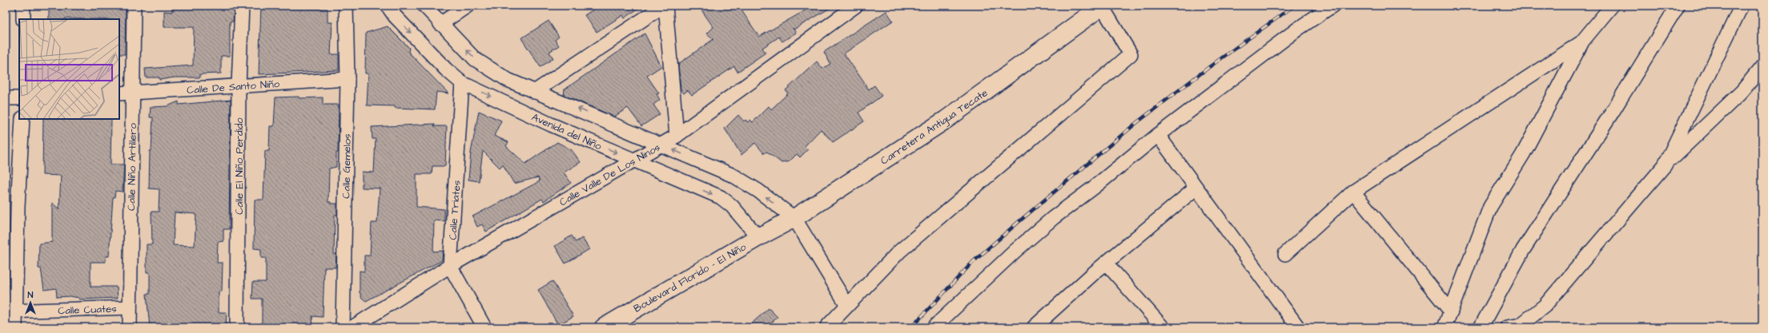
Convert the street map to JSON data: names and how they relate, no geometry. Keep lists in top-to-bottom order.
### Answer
{
  "streets": {
    "main road": ["Carretera Antigua Tecate", "Boulevard Florido - El Niño"],
    "street": [
      "Calle De Santo Niño",
      "Avenida del Niño",
      "Calle El Niño Perdido",
      "Calle Gemelos",
      "Calle Niño Artillero",
      "Calle Valle De Los Ninos",
      "Calle Triates",
      "Calle Cuates"
    ]
  },
  "crossings": [
    ["Calle De Santo Niño", "Calle El Niño Perdido"],
    ["Calle De Santo Niño", "Calle Gemelos"],
    ["Calle De Santo Niño", "Calle Niño Artillero"],
    ["Carretera Antigua Tecate", "Avenida del Niño"],
    ["Carretera Antigua Tecate", "Boulevard Florido - El Niño"],
    ["Avenida del Niño", "Calle Valle De Los Ninos"],
    ["Avenida del Niño", "Calle Triates"],
    ["Avenida del Niño", "Boulevard Florido - El Niño"],
    ["Calle Niño Artillero", "Calle Cuates"],
    ["Calle Valle De Los Ninos", "Calle Triates"]
  ],
  "north": "top"
}
